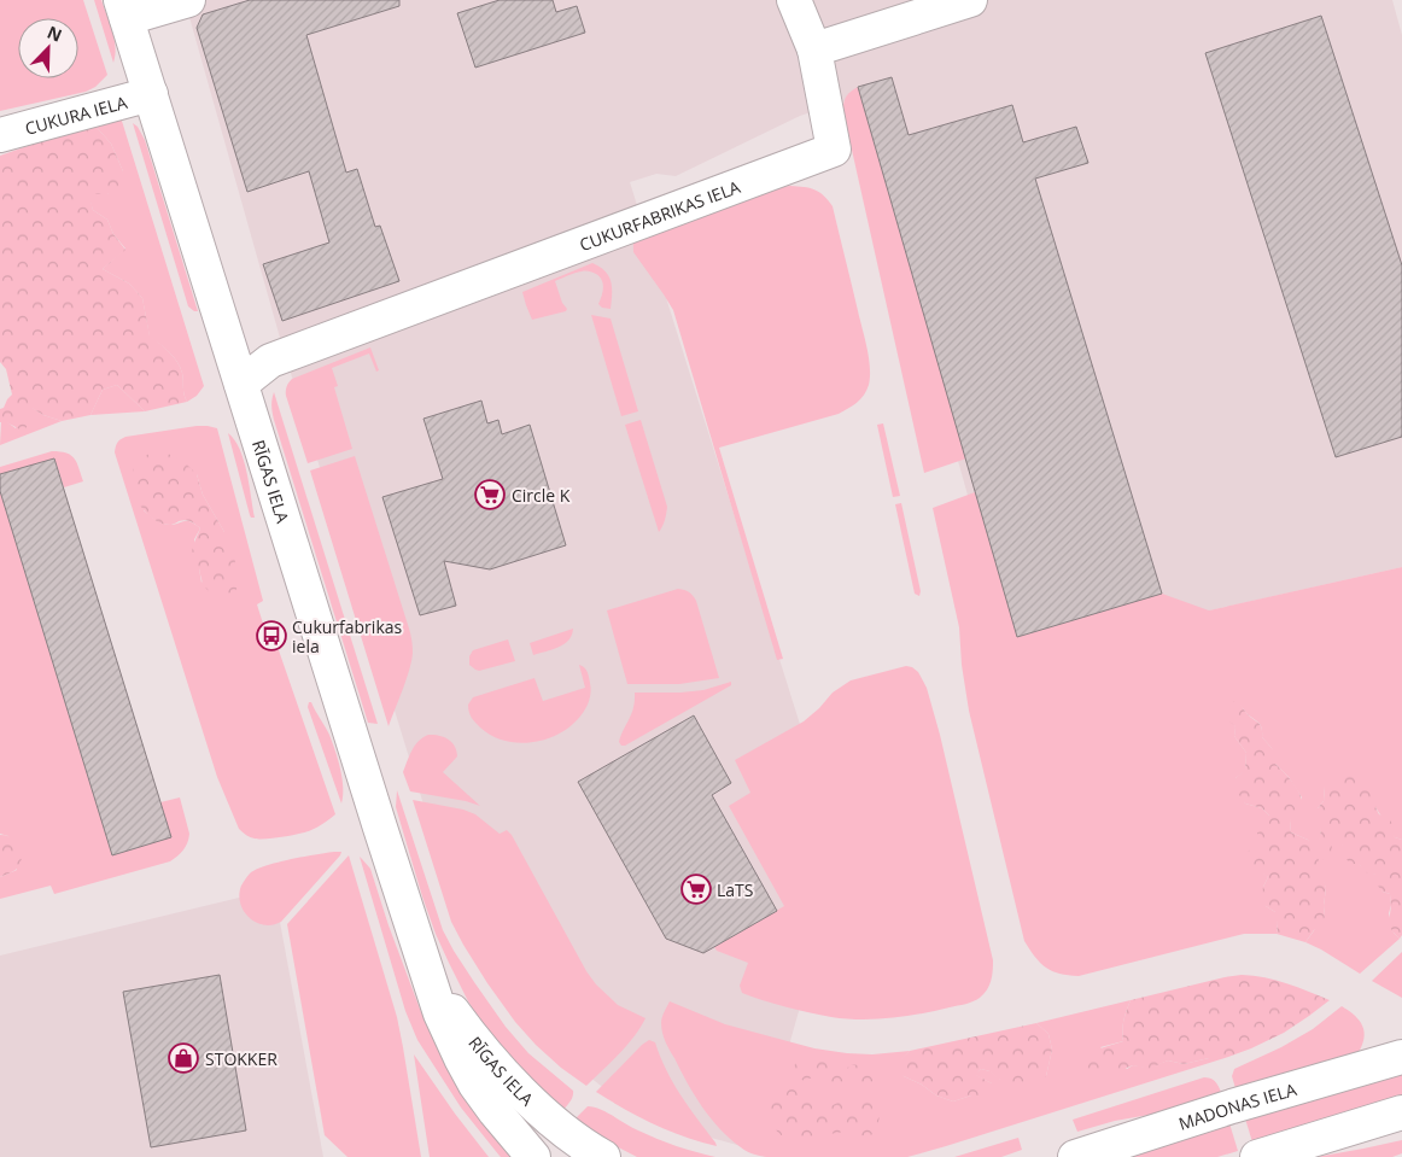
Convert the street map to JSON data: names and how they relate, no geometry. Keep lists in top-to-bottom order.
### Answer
{
  "streets": {
    "main road": [
      "CUKURA IELA",
      "CUKURFABRIKAS IELA",
      "RĪGAS IELA",
      "MADONAS IELA"
    ]
  },
  "crossings": [
    ["CUKURA IELA", "RĪGAS IELA"],
    ["CUKURFABRIKAS IELA", "RĪGAS IELA"]
  ],
  "places": {
    "supermarket": ["Circle K", "LaTS"],
    "bus stop": ["Cukurfabrikas iela"],
    "shop": ["STOKKER"]
  },
  "north": "top right"
}
